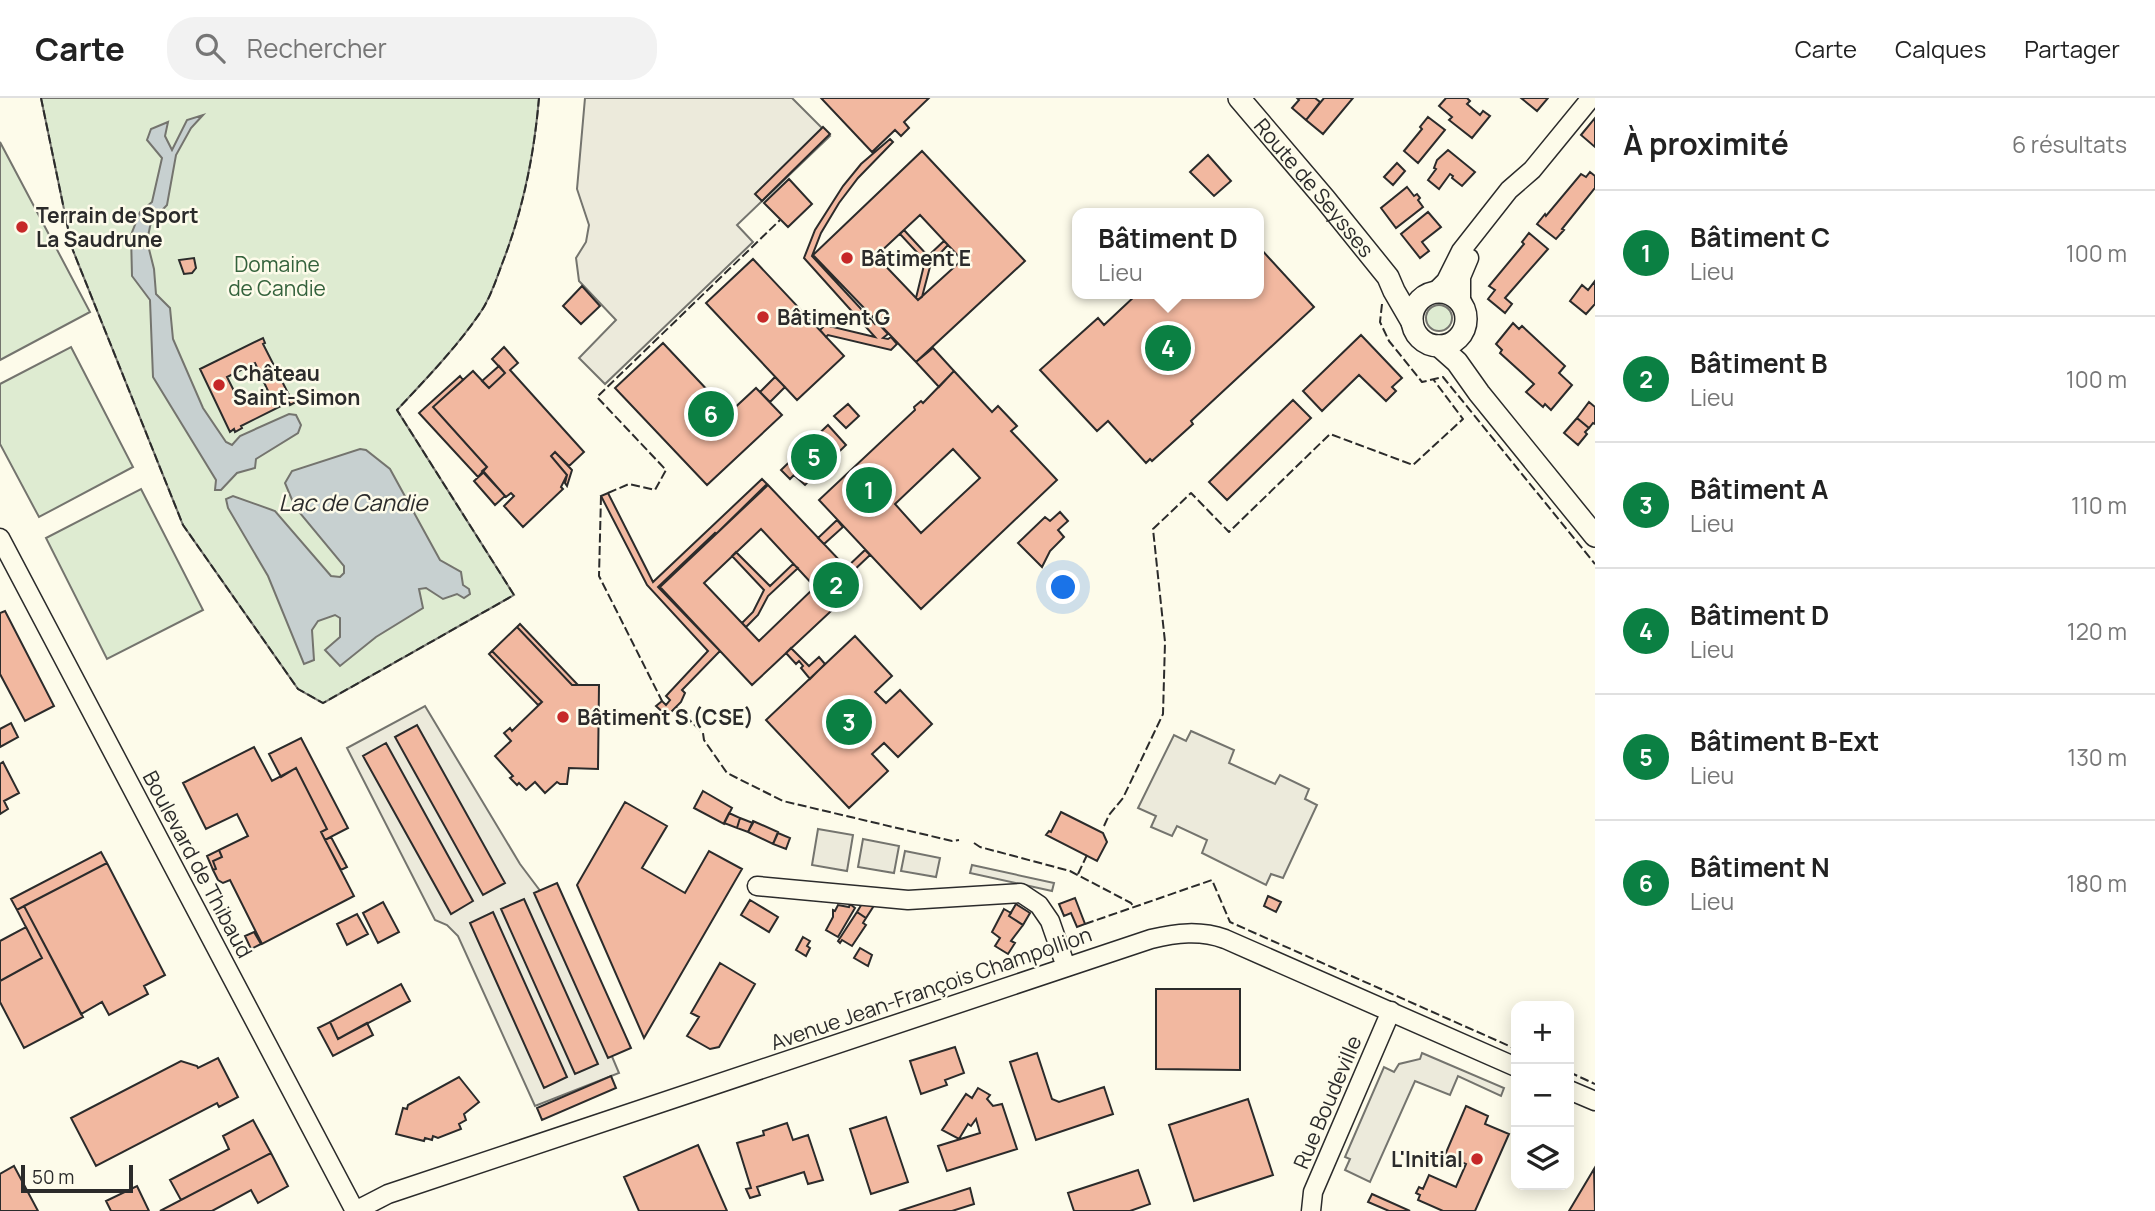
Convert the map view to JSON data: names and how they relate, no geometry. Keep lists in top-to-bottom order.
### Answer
{
  "streets": {
    "main road": ["Route de Seysses"],
    "street": ["Boulevard de Thibaud", "Avenue Jean-François Champollion", "Rue Boudeville"]
  },
  "crossings": [
    ["Boulevard de Thibaud", "Avenue Jean-François Champollion"],
    ["Avenue Jean-François Champollion", "Rue Boudeville"]
  ],
  "water": ["Lac de Candie"],
  "parks": ["Domaine de Candie"],
  "places": [
    "Terrain de Sport La Saudrune",
    "Bâtiment E",
    "Bâtiment G",
    "Château Saint-Simon",
    "Bâtiment S (CSE)",
    "L'Initial"
  ],
  "scale_bar": "50 m",
  "page": {
    "header": "Carte",
    "search": "Rechercher",
    "nav": ["Carte", "Calques", "Partager"],
    "heading": ["À proximité", "6 résultats"],
    "list": [
      {
        "mark": "1",
        "name": "Bâtiment C",
        "note": "Lieu",
        "value": "100 m"
      },
      {
        "mark": "2",
        "name": "Bâtiment B",
        "note": "Lieu",
        "value": "100 m"
      },
      {
        "mark": "3",
        "name": "Bâtiment A",
        "note": "Lieu",
        "value": "110 m"
      },
      {
        "mark": "4",
        "name": "Bâtiment D",
        "note": "Lieu",
        "value": "120 m"
      },
      {
        "mark": "5",
        "name": "Bâtiment B-Ext",
        "note": "Lieu",
        "value": "130 m"
      },
      {
        "mark": "6",
        "name": "Bâtiment N",
        "note": "Lieu",
        "value": "180 m"
      }
    ],
    "popup": ["Bâtiment D", "Lieu"],
    "pins": [
      "4",
      "6",
      "5",
      "1",
      "2",
      "3"
    ],
    "map_buttons": ["+", "−"],
    "scale": "50 m"
  }
}
